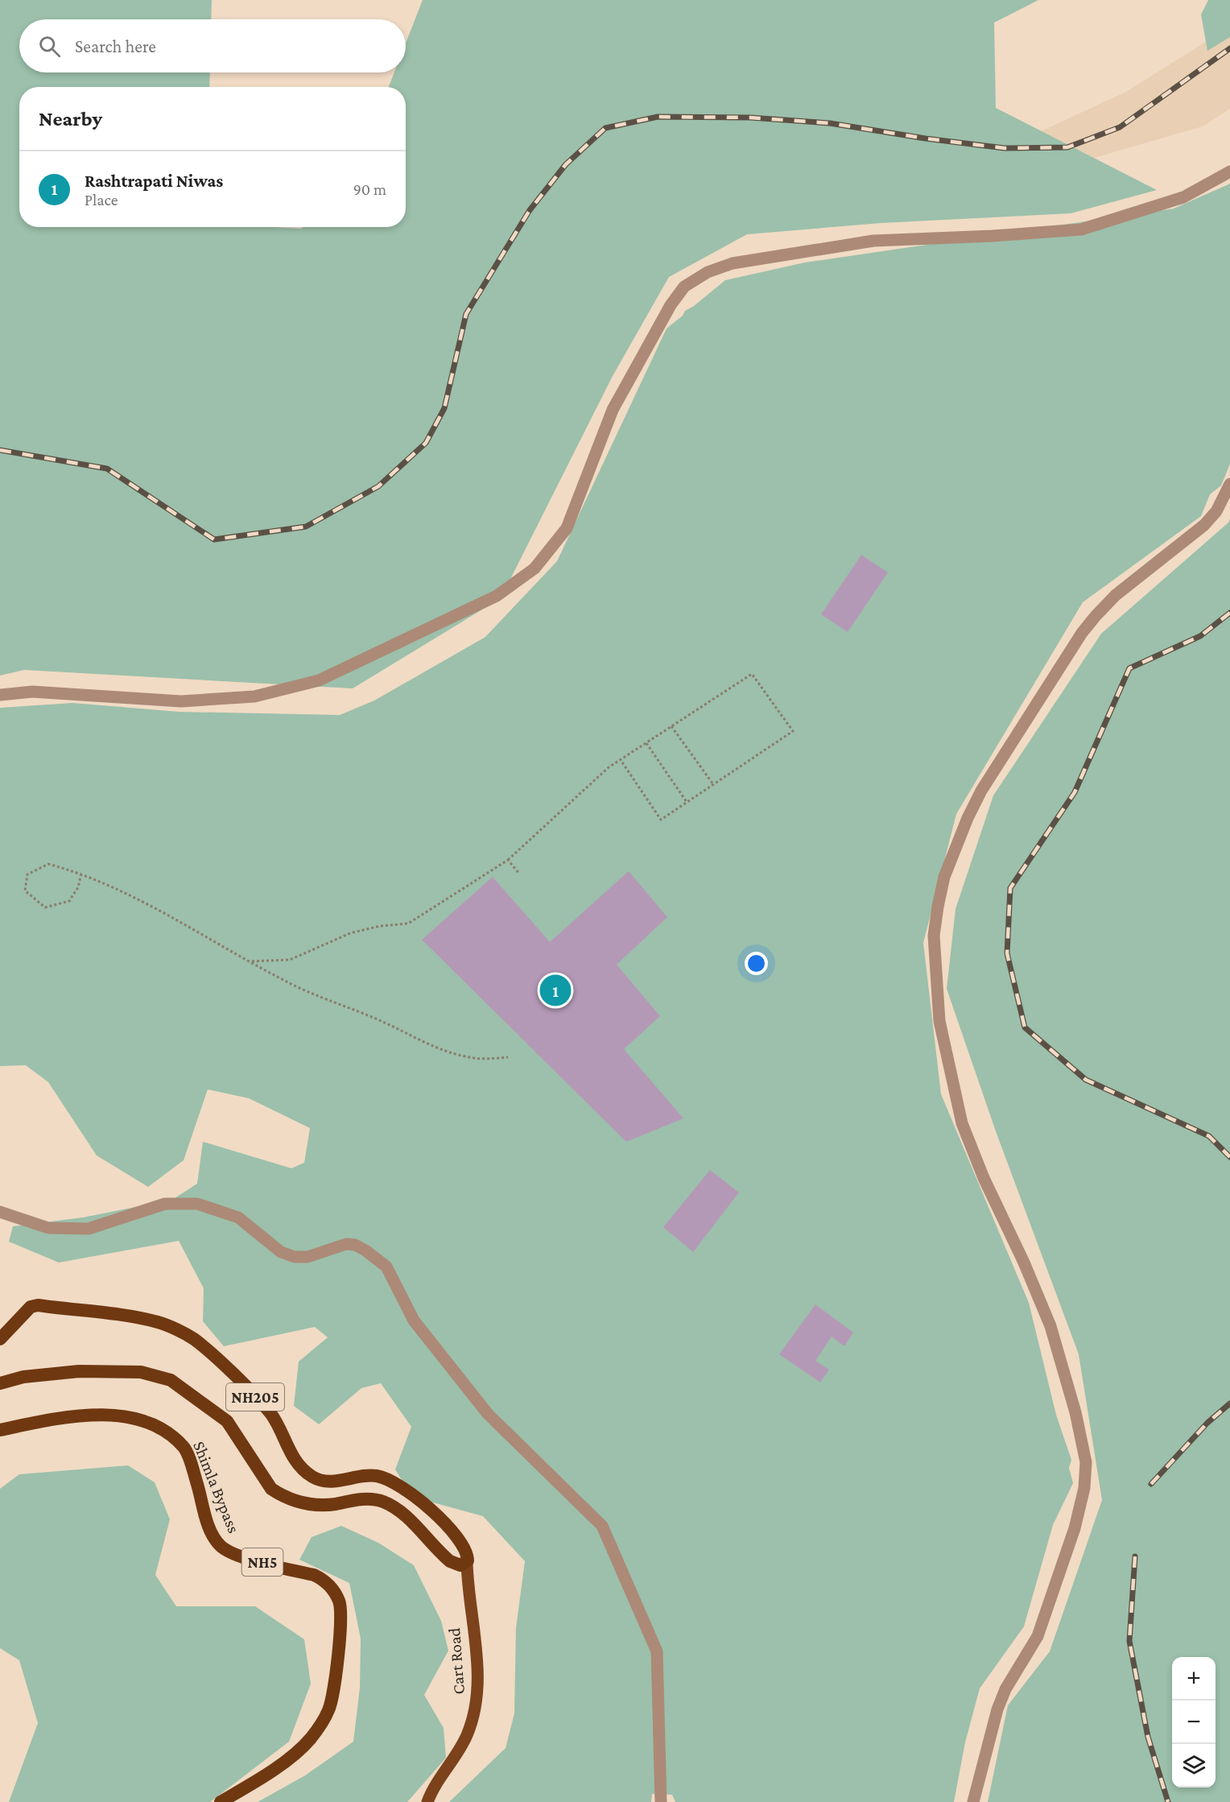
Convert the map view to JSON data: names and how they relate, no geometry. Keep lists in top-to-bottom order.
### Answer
{
  "streets": {
    "highway": ["NH205", "Shimla Bypass", "NH5"],
    "main road": ["Cart Road"]
  },
  "crossings": [
    ["NH205", "Cart Road"]
  ],
  "page": {
    "search": "Search here",
    "heading": "Nearby",
    "list": [
      {
        "mark": "1",
        "name": "Rashtrapati Niwas",
        "note": "Place",
        "value": "90 m"
      }
    ],
    "pins": "1",
    "map_buttons": ["+", "−"]
  }
}
